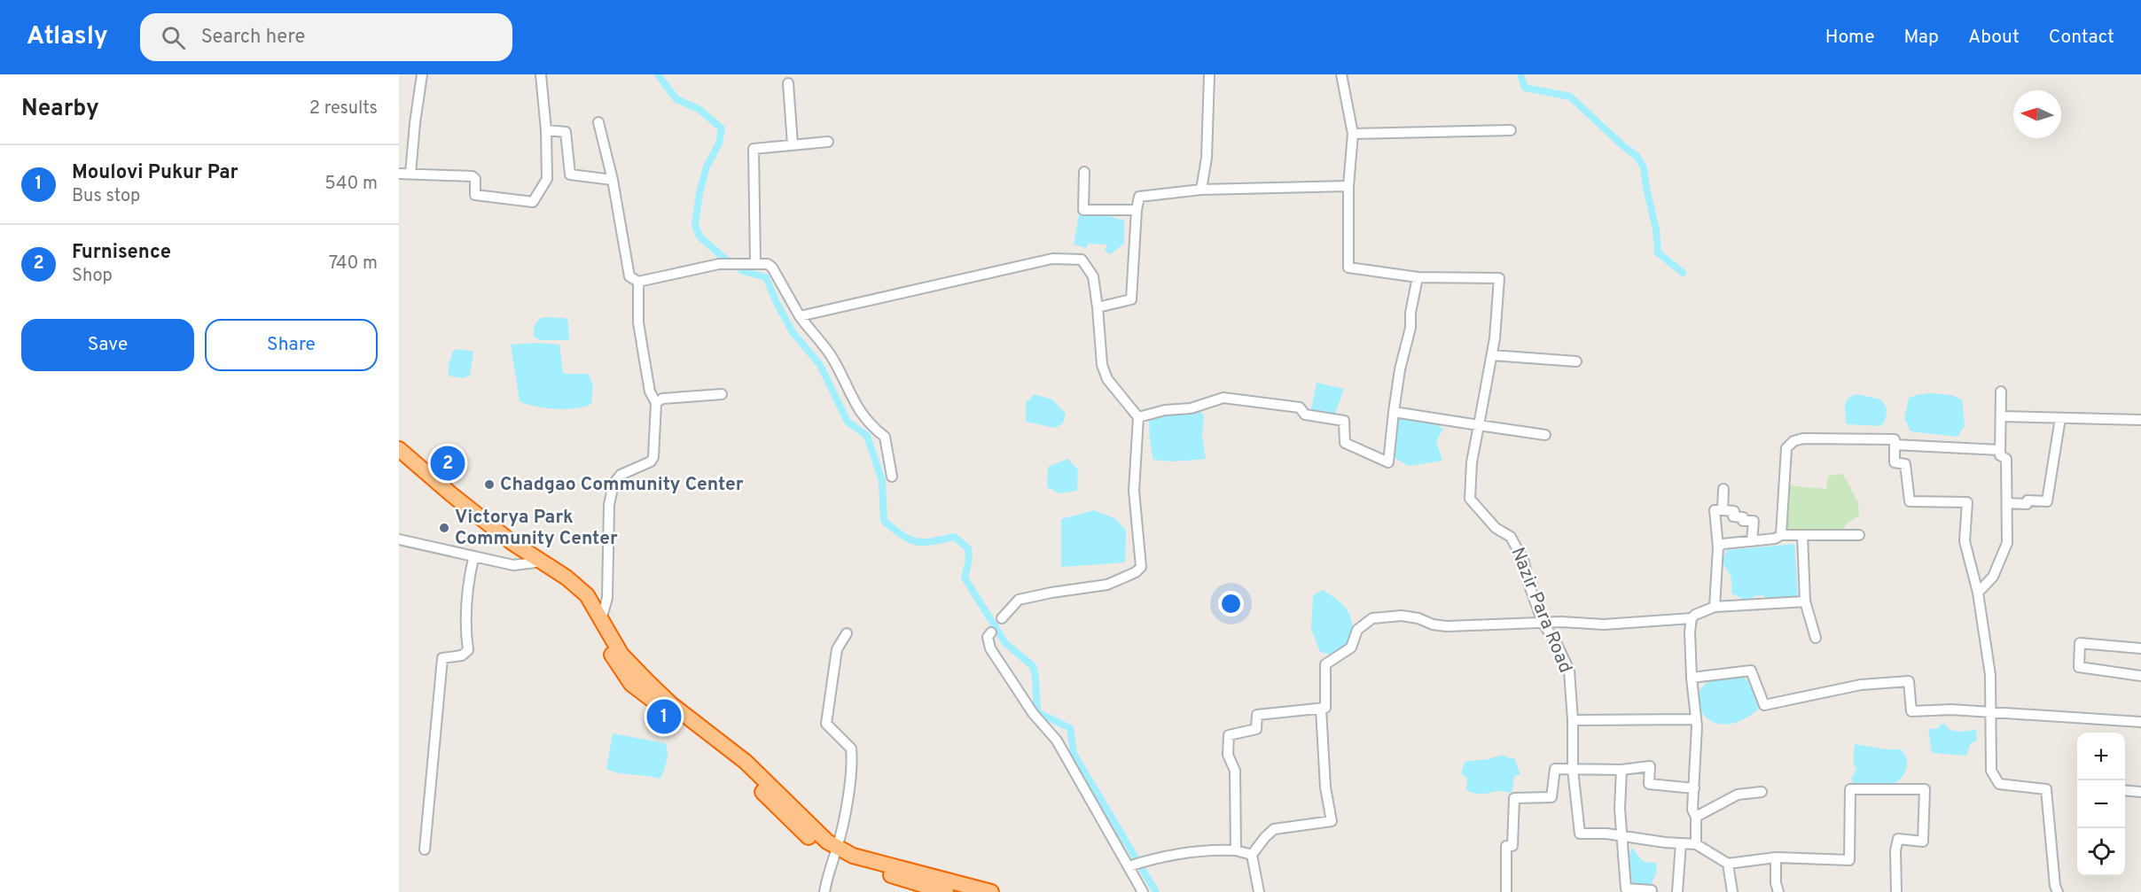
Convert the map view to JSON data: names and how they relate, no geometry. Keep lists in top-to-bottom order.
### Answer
{
  "streets": {
    "street": ["Nazir Para Road"]
  },
  "places": ["Chadgao Community Center", "Victorya Park Community Center"],
  "north": "left",
  "page": {
    "header": "Atlasly",
    "search": "Search here",
    "nav": [
      "Home",
      "Map",
      "About",
      "Contact"
    ],
    "heading": ["Nearby", "2 results"],
    "list": [
      {
        "mark": "1",
        "name": "Moulovi Pukur Par",
        "note": "Bus stop",
        "value": "540 m"
      },
      {
        "mark": "2",
        "name": "Furnisence",
        "note": "Shop",
        "value": "740 m"
      }
    ],
    "buttons": ["Save", "Share"],
    "pins": ["2", "1"],
    "map_buttons": ["+", "−"]
  }
}
